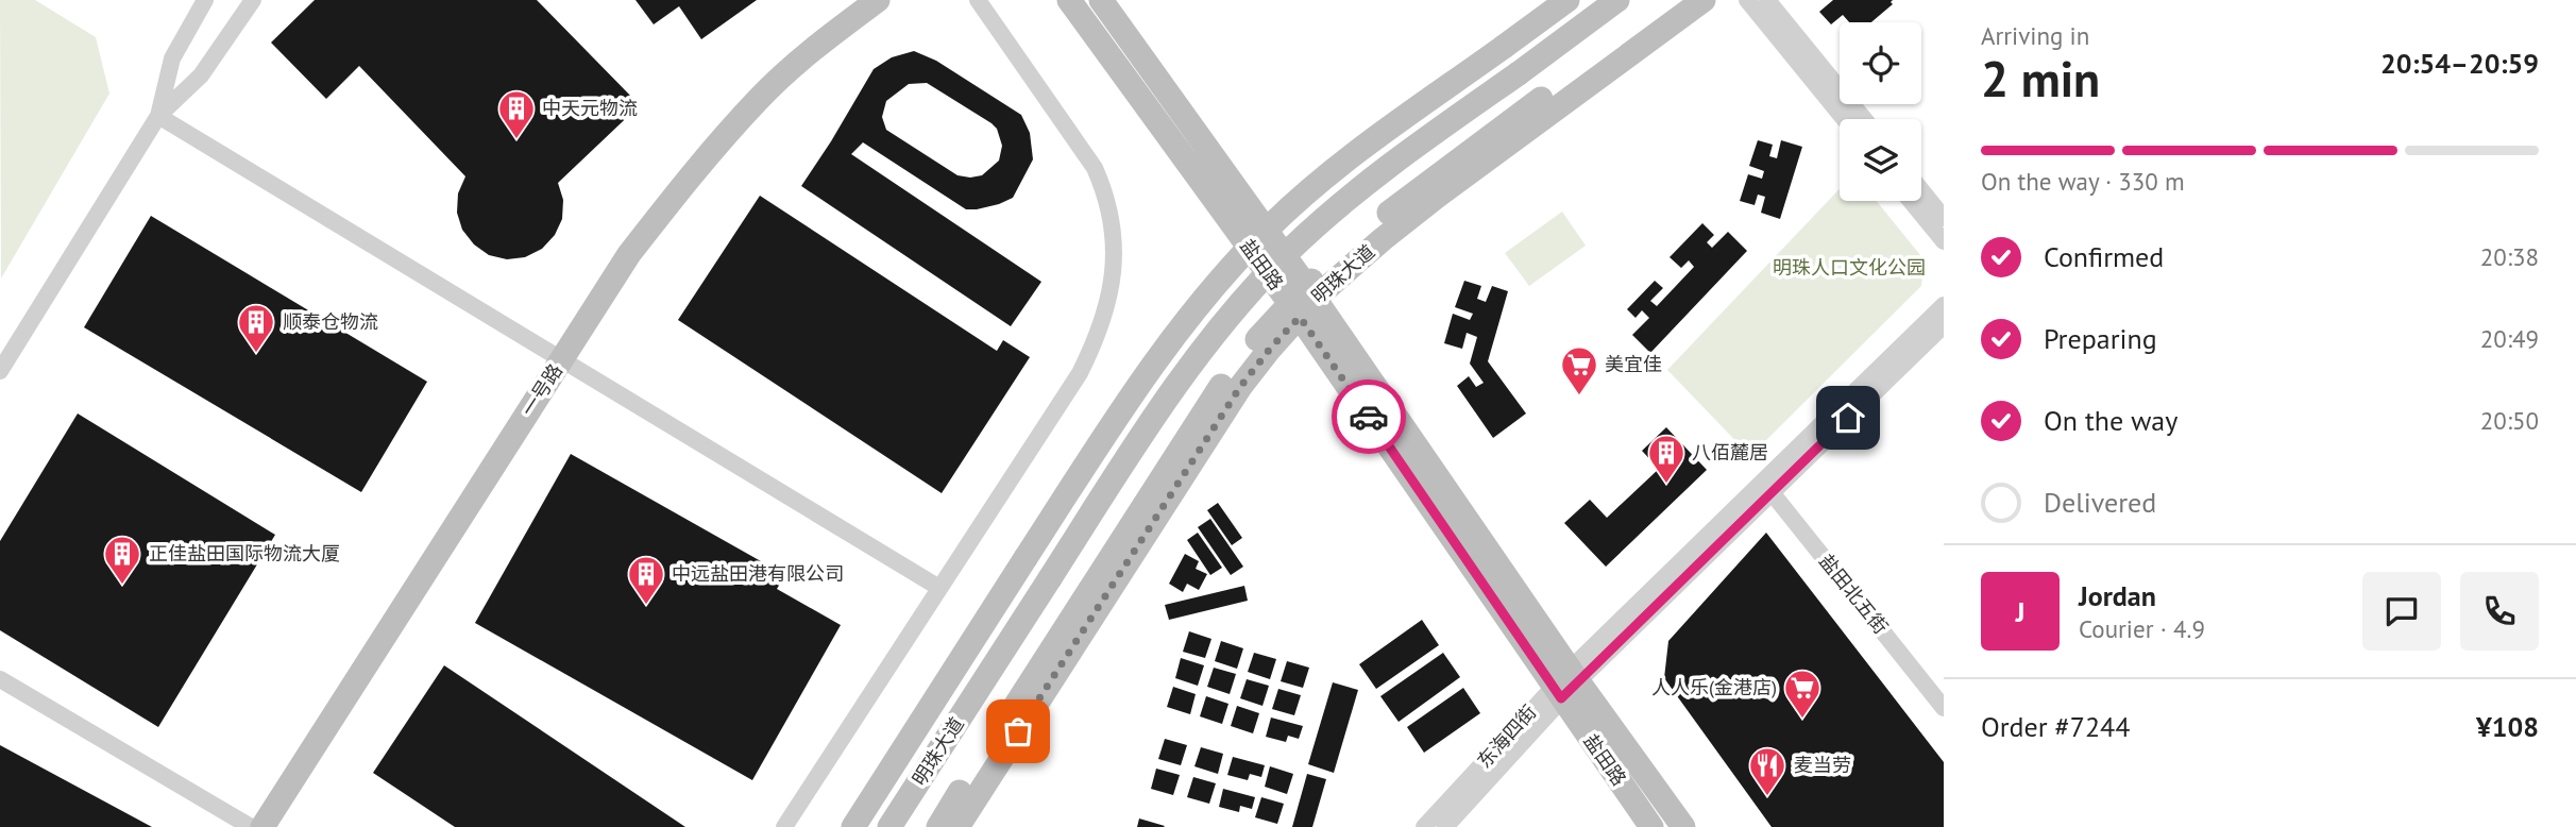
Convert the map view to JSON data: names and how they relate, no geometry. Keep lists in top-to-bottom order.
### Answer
{
  "streets": {
    "street": [
      "盐田路",
      "明珠大道",
      "一号路",
      "盐田北五街",
      "东海四街"
    ]
  },
  "crossings": [
    ["盐田路", "明珠大道"],
    ["盐田路", "东海四街"],
    ["盐田北五街", "东海四街"]
  ],
  "parks": ["明珠人口文化公园"],
  "places": {
    "building": [
      "中天元物流",
      "顺泰仓物流",
      "八佰麓居",
      "正佳盐田国际物流大厦",
      "中远盐田港有限公司"
    ],
    "supermarket": ["美宜佳", "人人乐(金港店)"],
    "restaurant": ["麦当劳"]
  },
  "page": {
    "heading": ["2 min", "Arriving in", "20:54–20:59"],
    "panel": [
      "Jordan",
      "Courier · 4.9",
      "Order #7244",
      "¥108"
    ],
    "bar": "On the way · 330 m",
    "list": [
      ["Confirmed", "20:38"],
      ["Preparing", "20:49"],
      ["On the way", "20:50"],
      "Delivered"
    ],
    "round": "J"
  }
}
